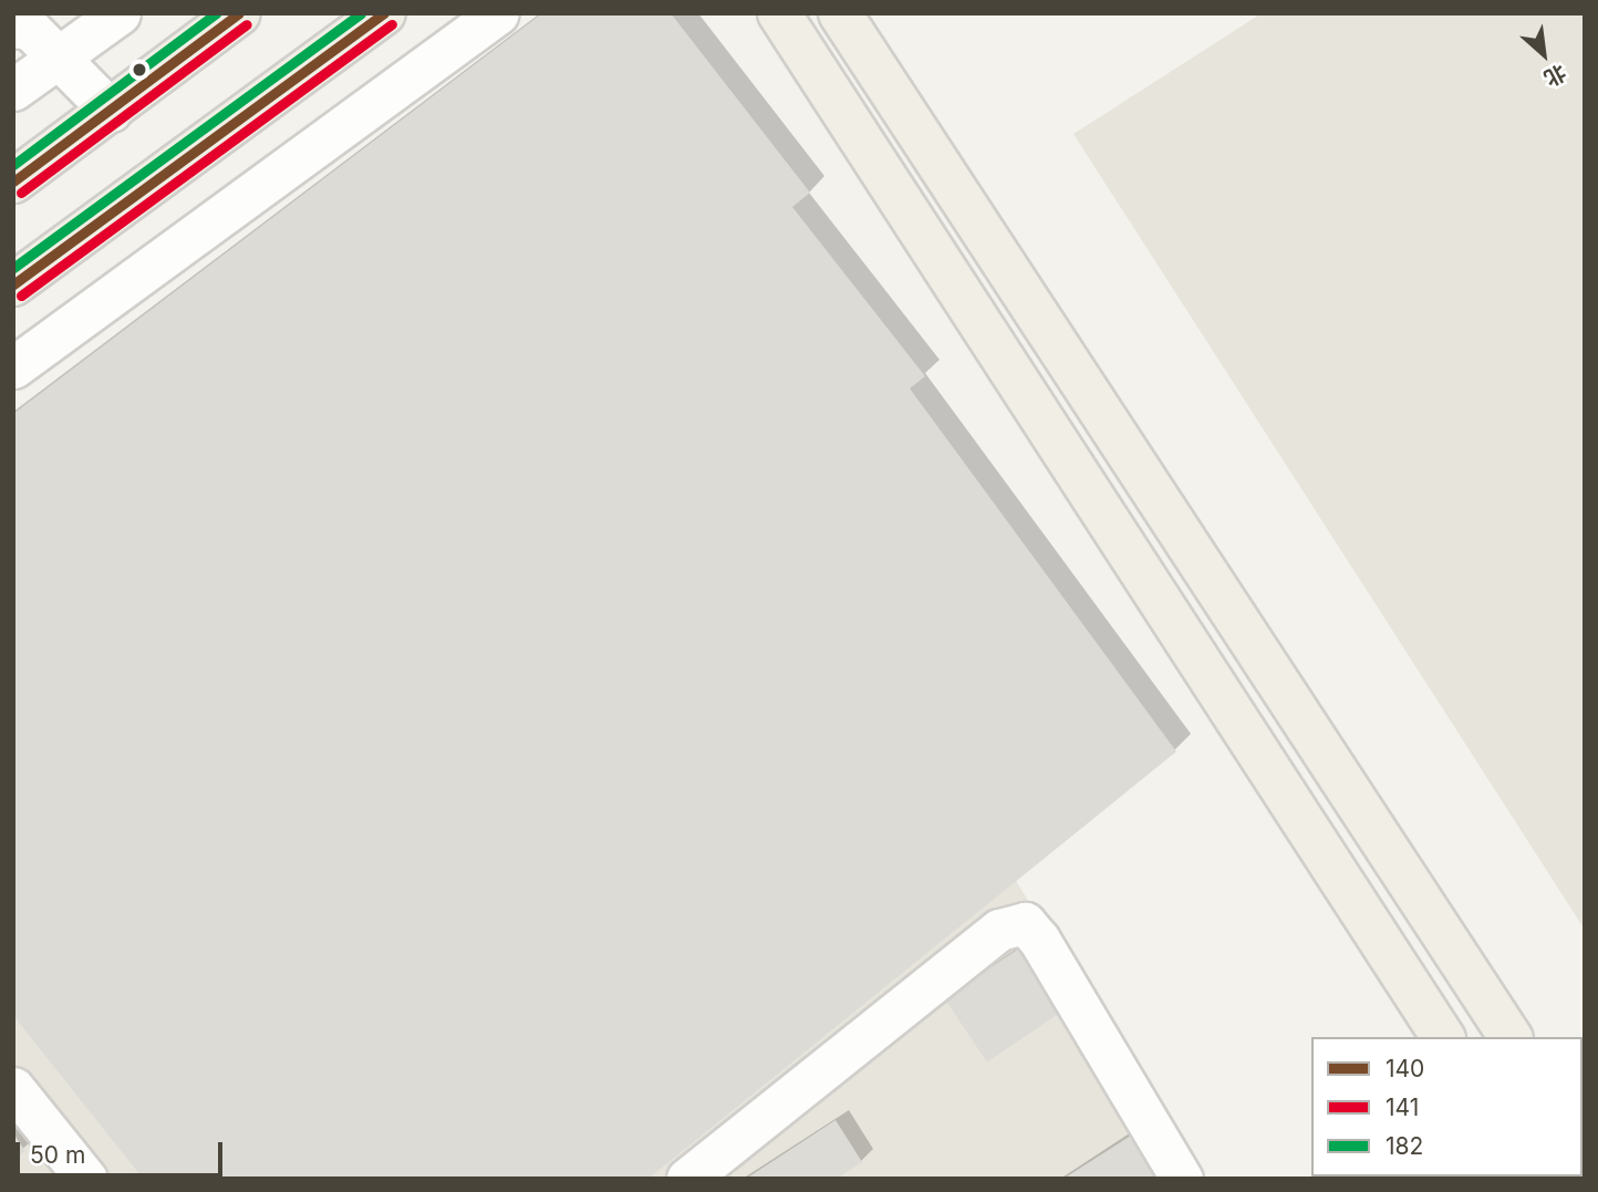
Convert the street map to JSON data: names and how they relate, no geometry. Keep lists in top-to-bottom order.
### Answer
{
  "lines": ["transit line 140", "transit line 182", "transit line 141"],
  "legend": ["140", "141", "182"],
  "scale_bar": "50 m",
  "north": "bottom right"
}
